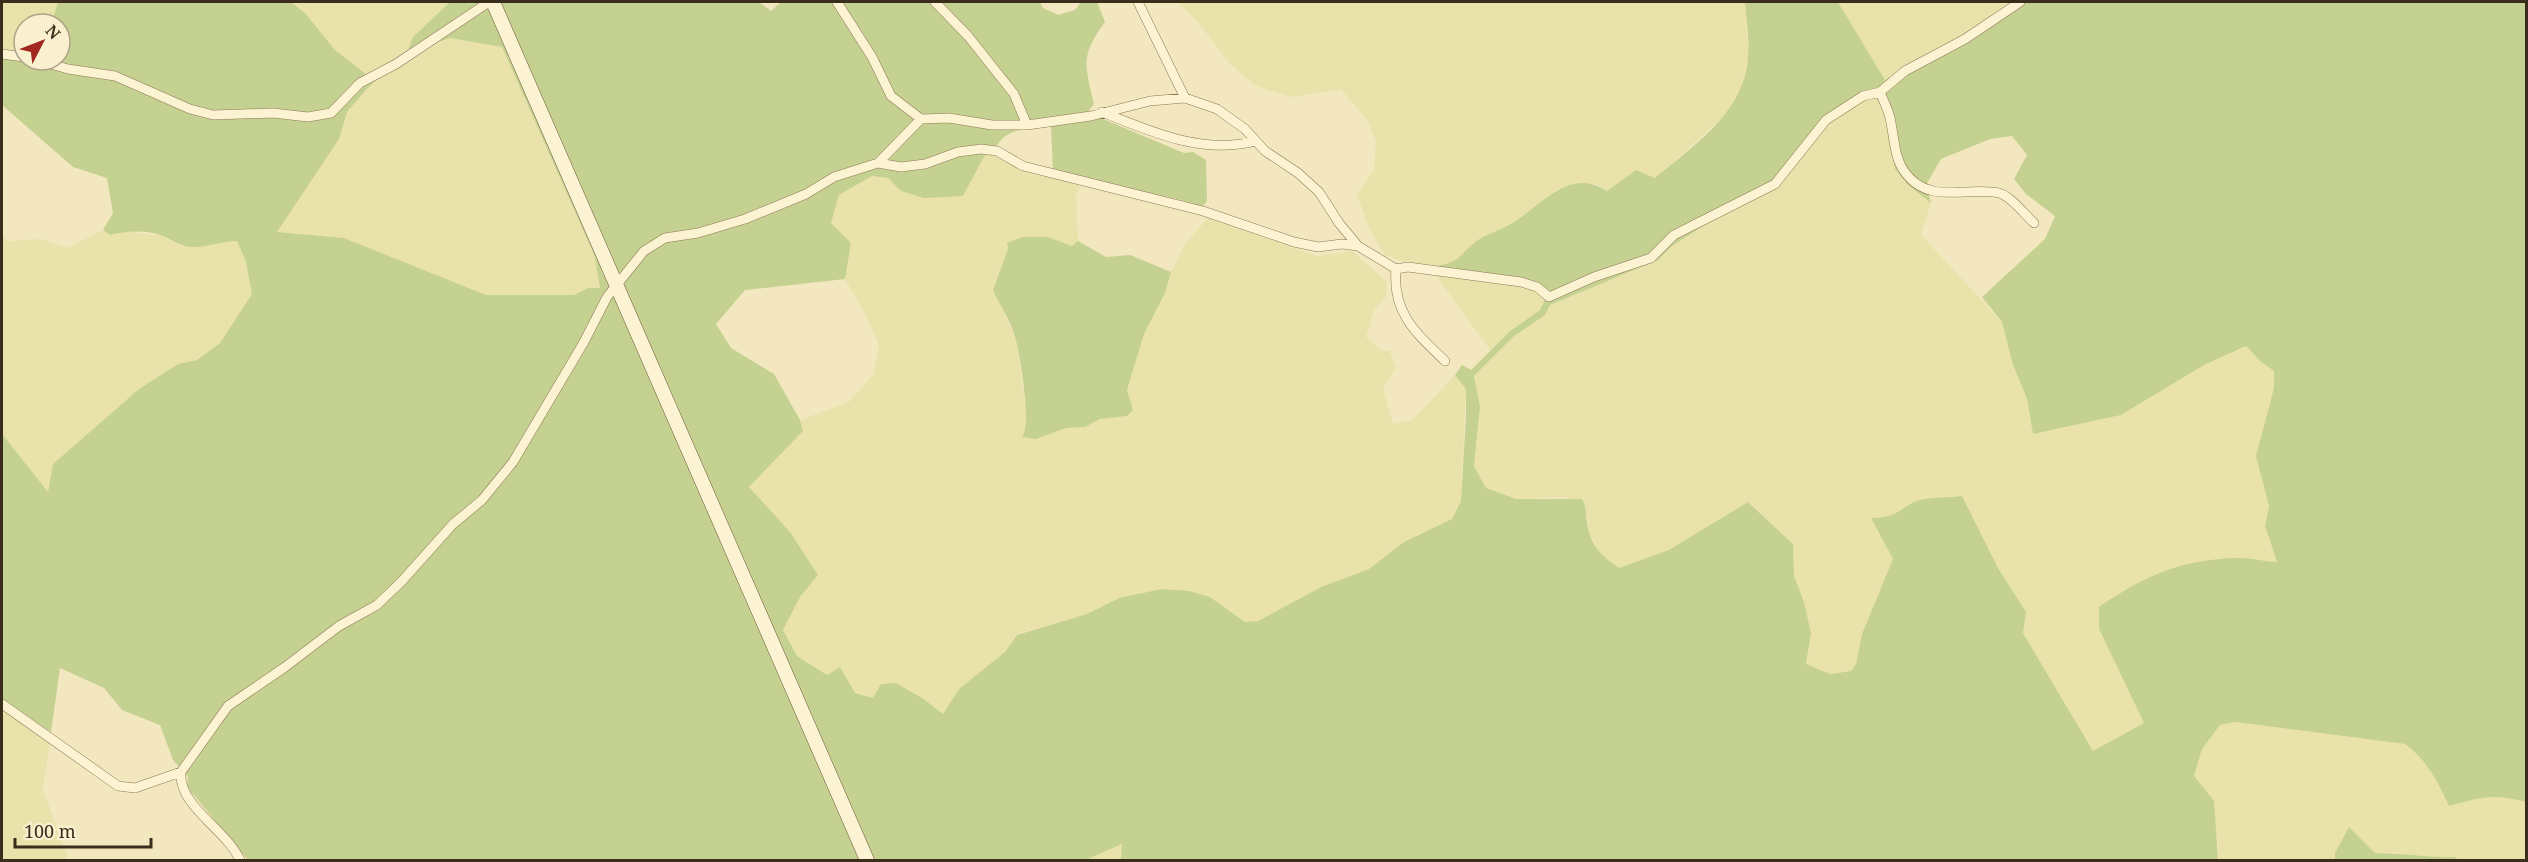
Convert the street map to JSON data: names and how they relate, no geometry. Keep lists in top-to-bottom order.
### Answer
{
  "scale_bar": "100 m",
  "north": "top right"
}
